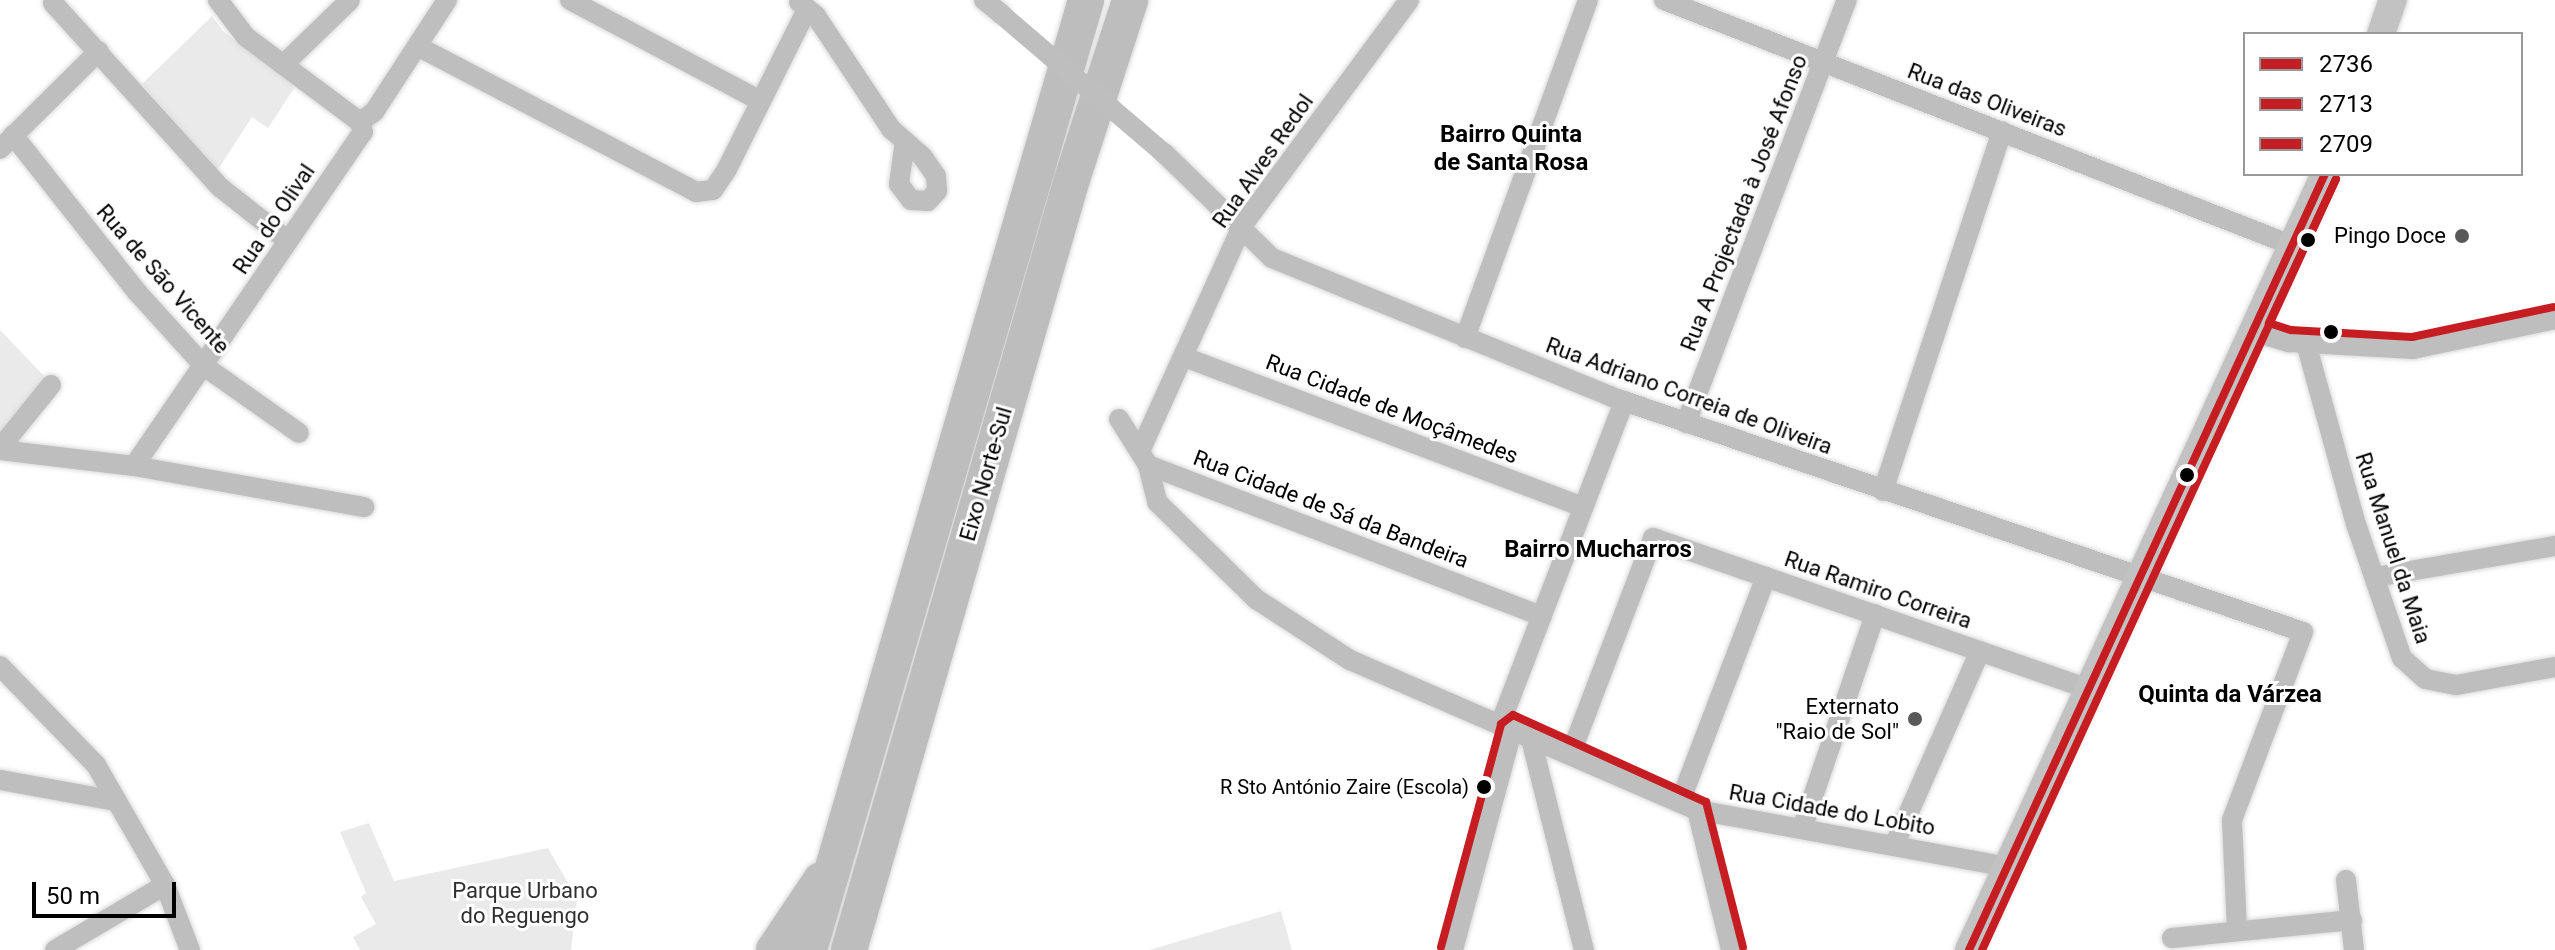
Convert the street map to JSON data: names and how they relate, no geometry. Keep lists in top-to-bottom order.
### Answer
{
  "streets": {
    "highway": ["Eixo Norte-Sul"],
    "street": [
      "Rua das Oliveiras",
      "Rua Alves Redol",
      "Rua A Projectada à José Afonso",
      "Rua do Olival",
      "Rua de São Vicente",
      "Rua Adriano Correia de Oliveira",
      "Rua Cidade de Moçâmedes",
      "Rua Cidade de Sá da Bandeira",
      "Rua Manuel da Maia",
      "Rua Ramiro Correira",
      "Rua Cidade do Lobito"
    ]
  },
  "crossings": [
    ["Rua das Oliveiras", "Rua A Projectada à José Afonso"],
    ["Rua Alves Redol", "Rua Adriano Correia de Oliveira"],
    ["Rua Alves Redol", "Rua Cidade de Moçâmedes"],
    ["Rua Alves Redol", "Rua Cidade de Sá da Bandeira"],
    ["Rua Alves Redol", "Rua Cidade do Lobito"],
    ["Rua A Projectada à José Afonso", "Rua Adriano Correia de Oliveira"],
    ["Rua do Olival", "Rua de São Vicente"],
    ["Rua Cidade de Sá da Bandeira", "Rua Cidade do Lobito"],
    ["Rua Ramiro Correira", "Rua Cidade do Lobito"]
  ],
  "districts": ["Bairro Quinta de Santa Rosa", "Bairro Mucharros", "Quinta da Várzea"],
  "parks": ["Parque Urbano do Reguengo"],
  "places": ["Pingo Doce", "Externato \"Raio de Sol\"", "R Sto António Zaire (Escola)"],
  "lines": ["transit line 2736", "transit line 2713", "transit line 2709"],
  "legend": ["2736", "2713", "2709"],
  "scale_bar": "50 m"
}
